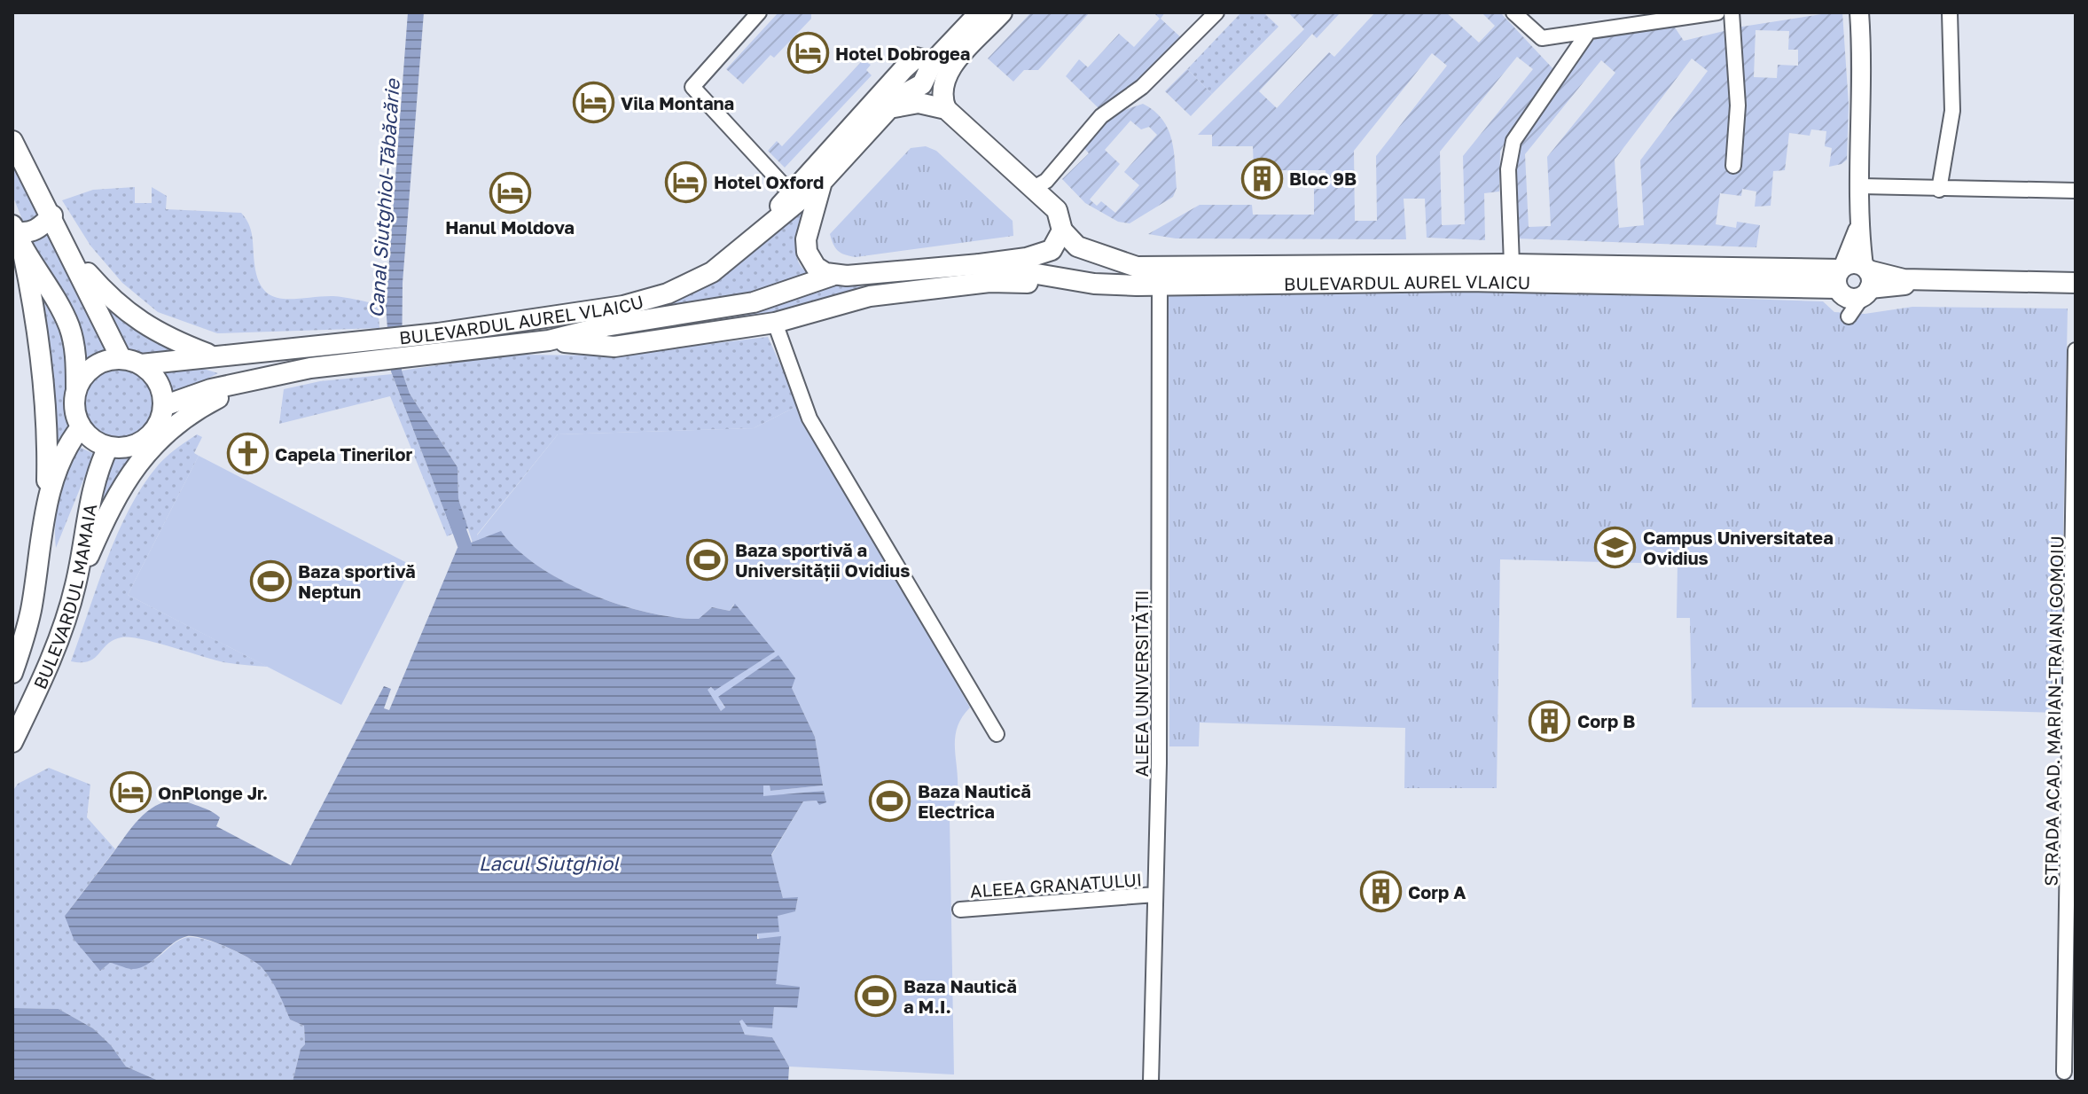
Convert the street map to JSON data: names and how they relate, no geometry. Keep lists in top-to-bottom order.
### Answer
{
  "streets": {
    "main road": ["BULEVARDUL AUREL VLAICU", "BULEVARDUL MAMAIA"],
    "street": ["ALEEA UNIVERSITĂȚII", "STRADA ACAD. MARIAN-TRAIAN GOMOIU", "ALEEA GRANATULUI"]
  },
  "crossings": [
    ["BULEVARDUL AUREL VLAICU", "BULEVARDUL MAMAIA"],
    ["BULEVARDUL AUREL VLAICU", "ALEEA UNIVERSITĂȚII"],
    ["ALEEA UNIVERSITĂȚII", "ALEEA GRANATULUI"]
  ],
  "water": ["Canal Siutghiol-Tăbăcărie", "Lacul Siutghiol"],
  "places": {
    "hotel": [
      "Hotel Dobrogea",
      "Vila Montana",
      "Hotel Oxford",
      "Hanul Moldova",
      "OnPlonge Jr."
    ],
    "building": ["Bloc 9B", "Corp B", "Corp A"],
    "church": ["Capela Tinerilor"],
    "school or university": ["Campus Universitatea Ovidius"],
    "sports": [
      "Baza sportivă a Universității Ovidius",
      "Baza sportivă Neptun",
      "Baza Nautică Electrica",
      "Baza Nautică a M.I."
    ]
  }
}
